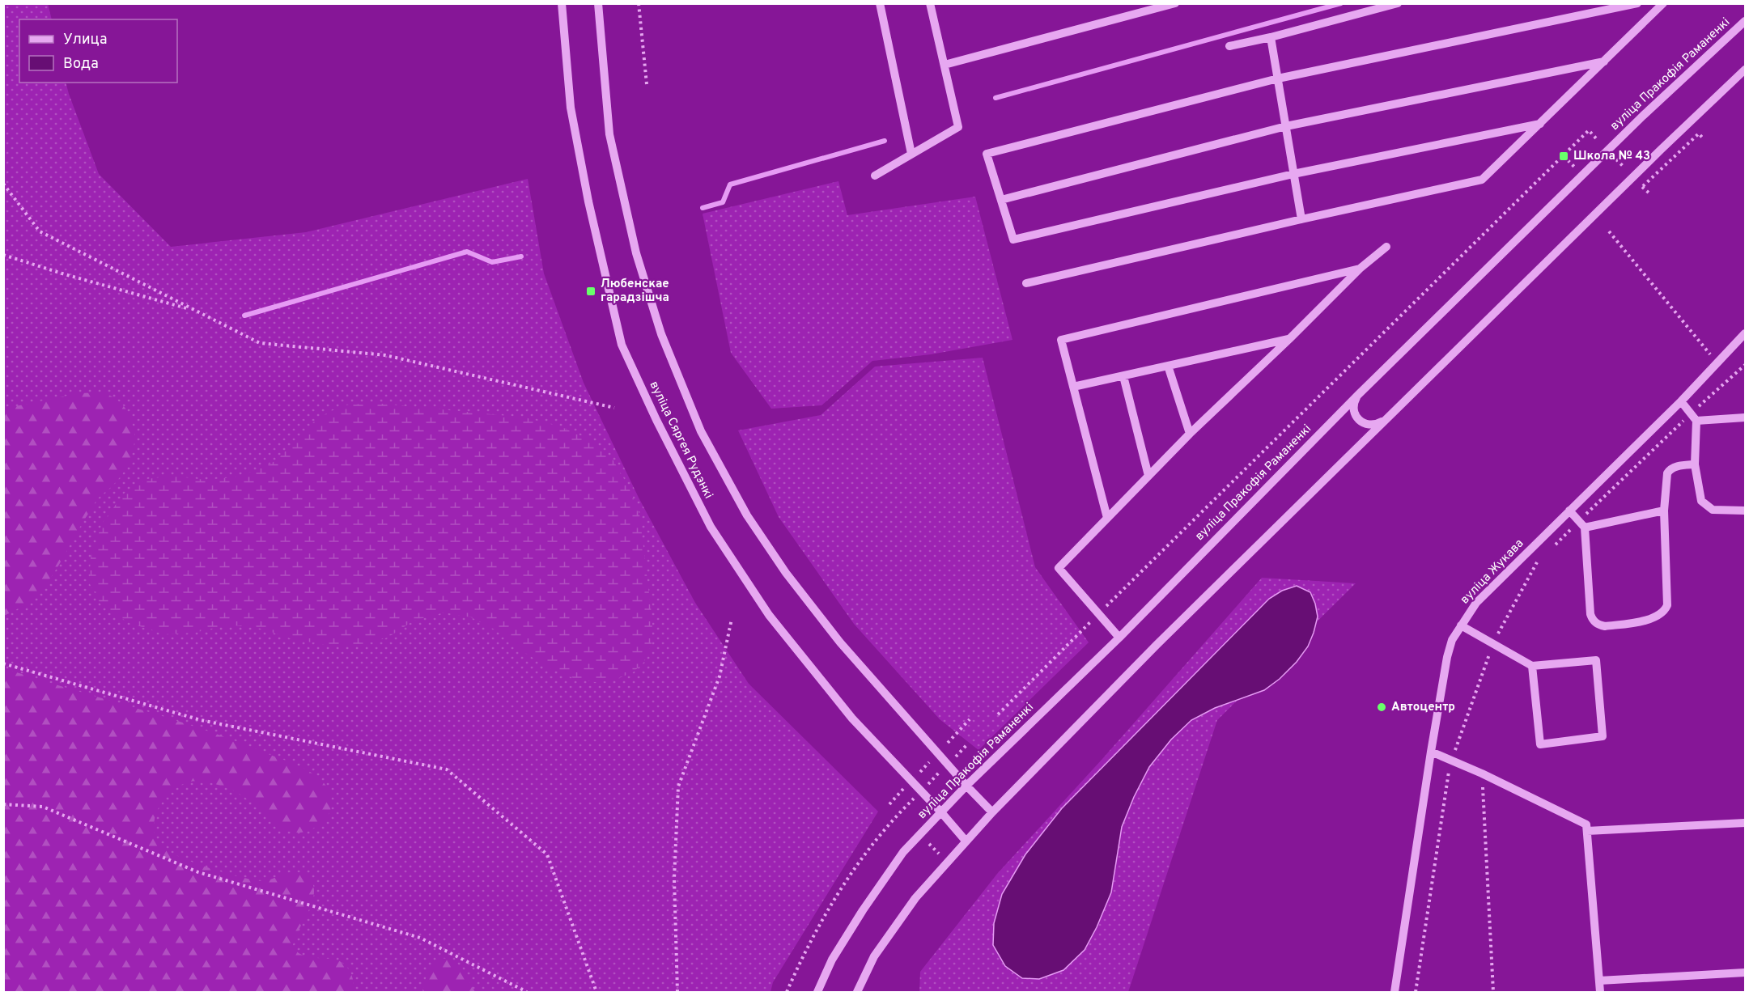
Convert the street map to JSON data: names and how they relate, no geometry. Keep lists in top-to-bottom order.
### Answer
{
  "streets": {
    "street": ["вуліца Пракофія Раманенкі", "вуліца Сяргея Рудэнкі", "вуліца Жукава"]
  },
  "crossings": [
    ["вуліца Пракофія Раманенкі", "вуліца Сяргея Рудэнкі"]
  ],
  "places": {
    "transit": ["Школа № 43", "Любенскае гарадзішча"],
    "other": ["Автоцентр"]
  },
  "legend": ["Улица", "Вода"]
}
